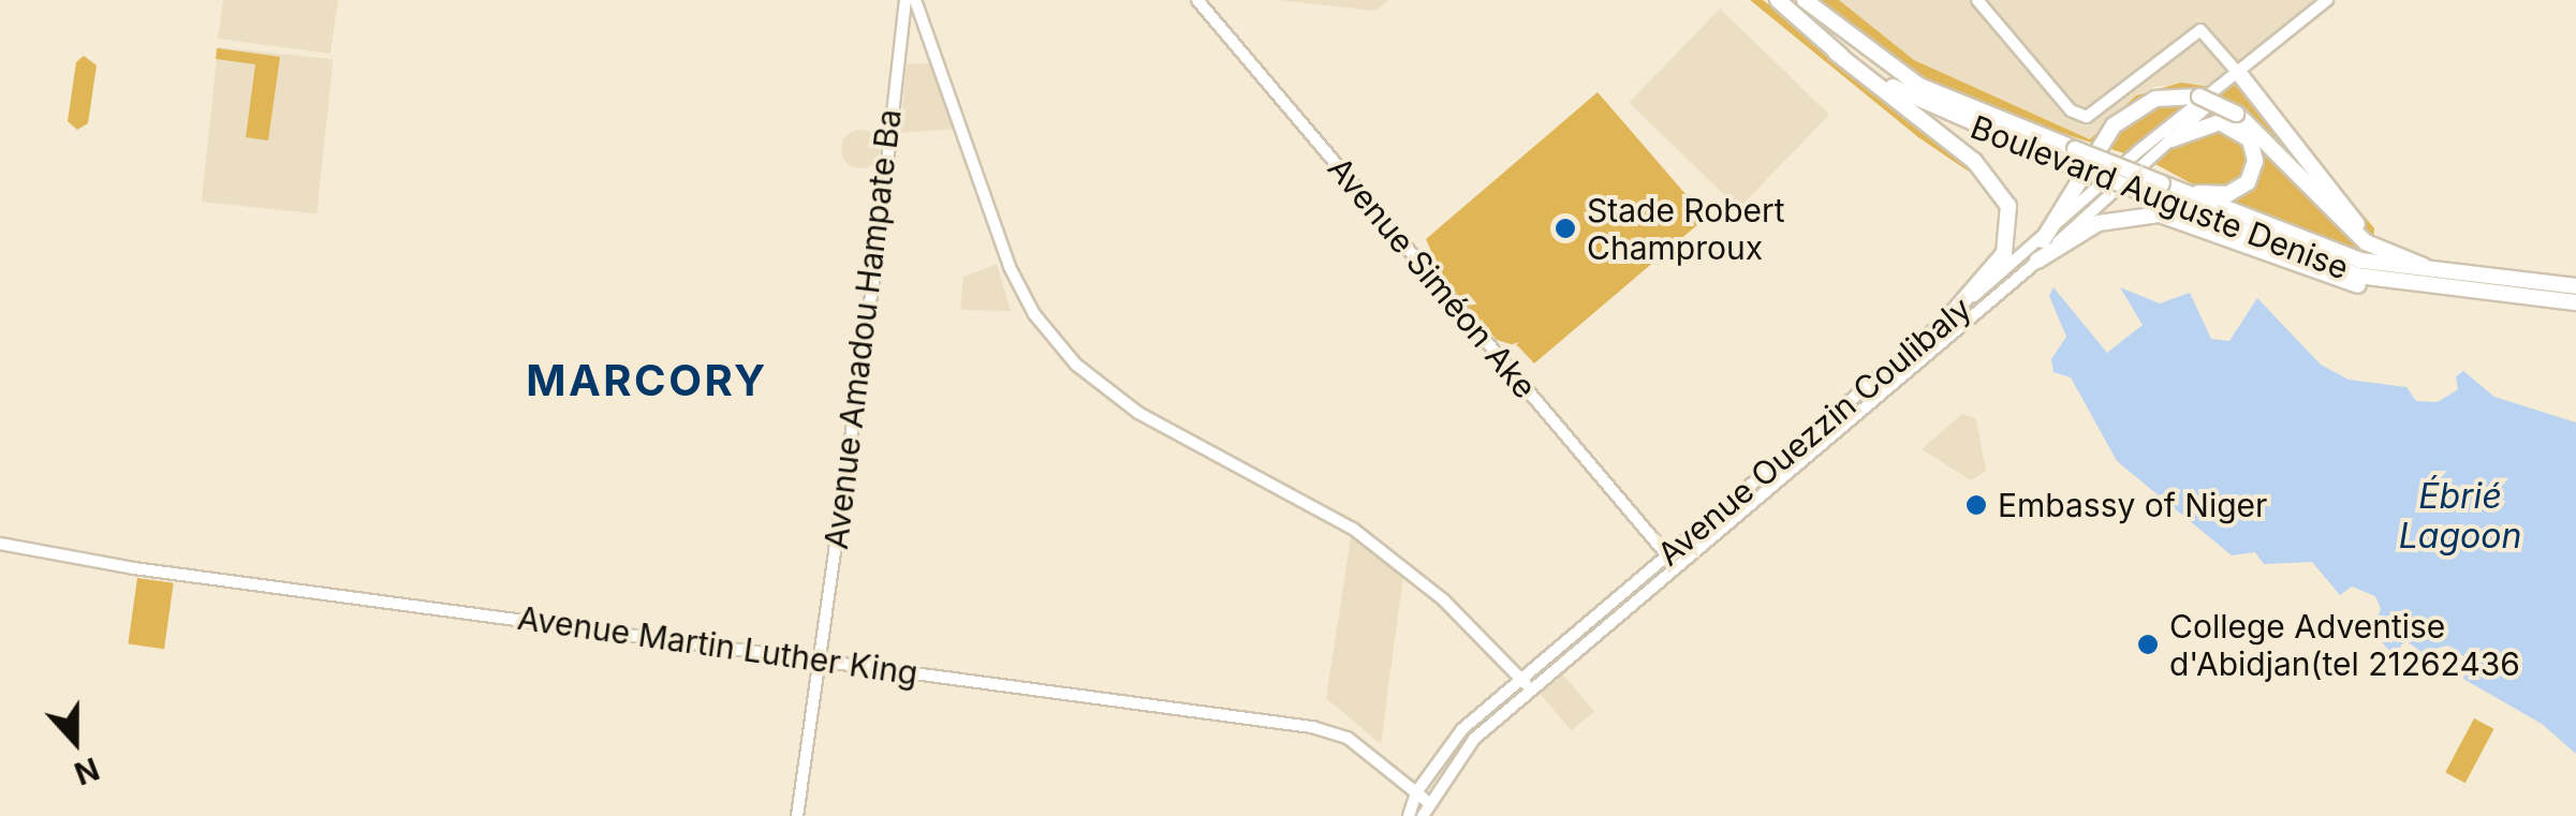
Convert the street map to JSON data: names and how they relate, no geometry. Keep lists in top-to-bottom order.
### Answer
{
  "streets": {
    "highway": ["Boulevard Auguste Denise"],
    "street": [
      "Avenue Siméon Ake",
      "Avenue Amadou Hampate Ba",
      "Avenue Ouezzin Coulibaly",
      "Avenue Martin Luther King"
    ]
  },
  "crossings": [
    ["Avenue Siméon Ake", "Avenue Ouezzin Coulibaly"],
    ["Avenue Amadou Hampate Ba", "Avenue Martin Luther King"],
    ["Avenue Ouezzin Coulibaly", "Avenue Martin Luther King"]
  ],
  "districts": ["MARCORY"],
  "water": ["Ébrié Lagoon"],
  "places": ["Stade Robert Champroux", "Embassy of Niger", "College Adventise d'Abidjan(tel 21262436"],
  "north": "bottom"
}
